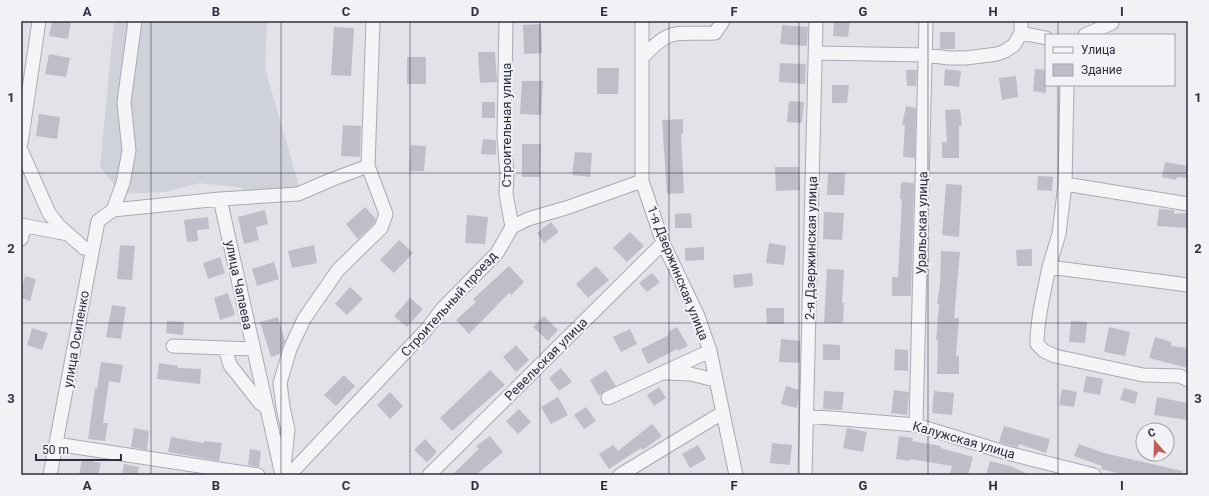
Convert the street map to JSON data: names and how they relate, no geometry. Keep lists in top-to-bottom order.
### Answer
{
  "streets": {
    "street": [
      "Строительная улица",
      "Уральская улица",
      "2-я Дзержинская улица",
      "1-я Дзержинская улица",
      "улица Чапаева",
      "Строительный проезд",
      "улица Осипенко",
      "Ревельская улица",
      "Калужская улица"
    ]
  },
  "crossings": [
    ["Строительная улица", "Строительный проезд"],
    ["Уральская улица", "Калужская улица"],
    ["2-я Дзержинская улица", "Калужская улица"],
    ["1-я Дзержинская улица", "Ревельская улица"]
  ],
  "legend": ["Улица", "Здание"],
  "scale_bar": "50 m",
  "north": "top",
  "grid": {
    "columns": [
      "A",
      "B",
      "C",
      "D",
      "E",
      "F",
      "G",
      "H",
      "I"
    ],
    "rows": ["1", "2", "3"]
  }
}
